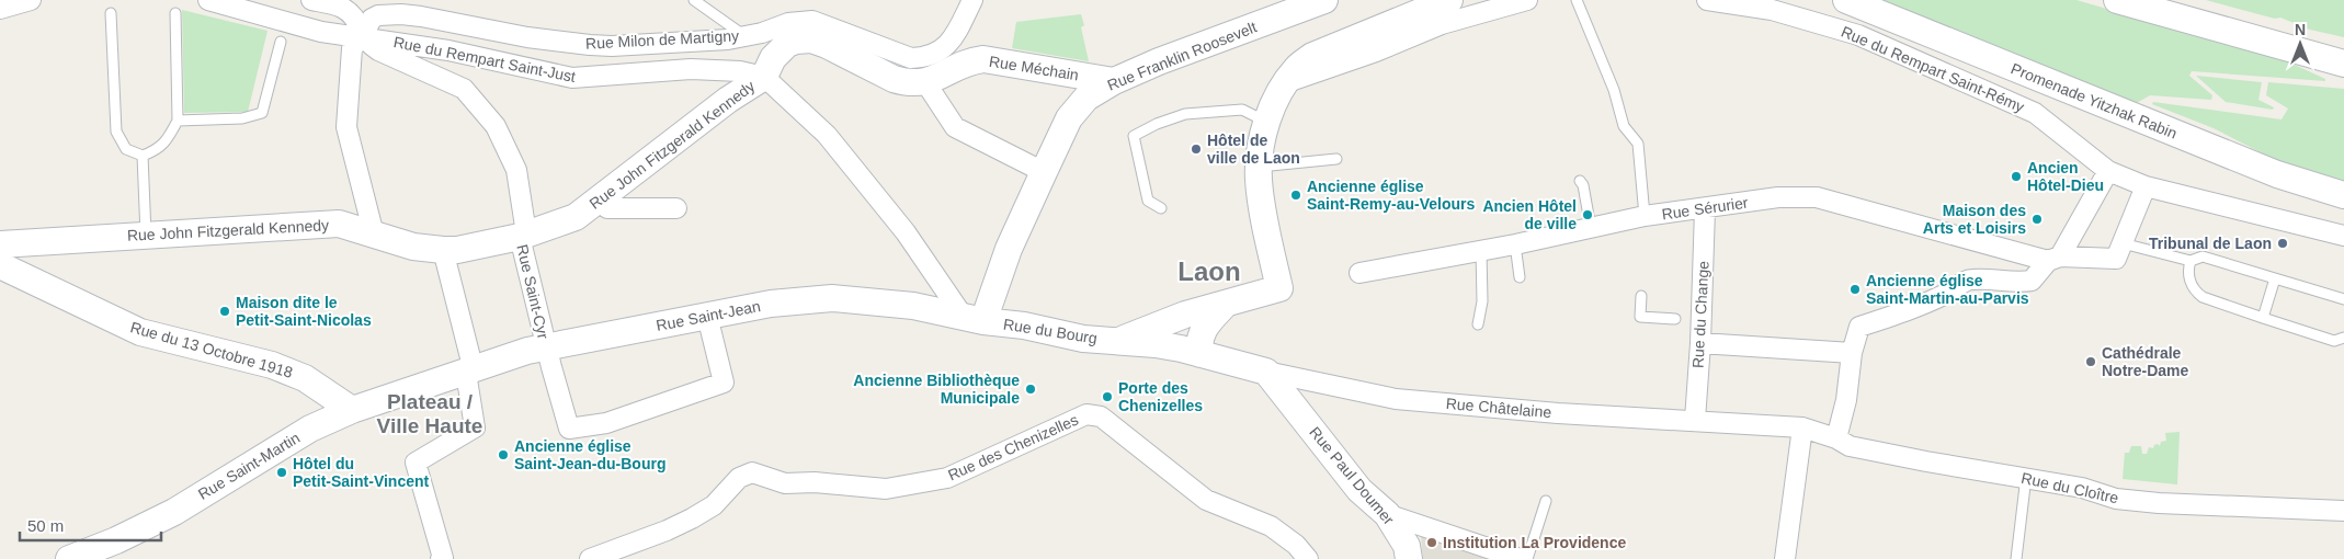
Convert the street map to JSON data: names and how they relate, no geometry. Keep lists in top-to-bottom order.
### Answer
{
  "streets": {
    "street": [
      "Rue Milon de Martigny",
      "Rue Franklin Roosevelt",
      "Rue du Rempart Saint-Just",
      "Rue Méchain",
      "Rue du Rempart Saint-Rémy",
      "Promenade Yitzhak Rabin",
      "Rue John Fitzgerald Kennedy",
      "Rue Sérurier",
      "Rue Saint-Cyr",
      "Rue du Change",
      "Rue Saint-Jean",
      "Rue du Bourg",
      "Rue du 13 Octobre 1918",
      "Rue Châtelaine",
      "Rue des Chenizelles",
      "Rue Saint-Martin",
      "Rue Paul Doumer",
      "Rue du Cloître"
    ]
  },
  "crossings": [
    ["Rue Milon de Martigny", "Rue du Rempart Saint-Just"],
    ["Rue Milon de Martigny", "Rue Saint-Cyr"],
    ["Rue Franklin Roosevelt", "Rue Méchain"],
    ["Rue Franklin Roosevelt", "Rue Saint-Jean"],
    ["Rue Franklin Roosevelt", "Rue du Bourg"],
    ["Rue du Rempart Saint-Just", "Rue Méchain"],
    ["Rue du Rempart Saint-Just", "Rue John Fitzgerald Kennedy"],
    ["Rue du Rempart Saint-Just", "Rue Saint-Cyr"],
    ["Rue Méchain", "Rue John Fitzgerald Kennedy"],
    ["Rue John Fitzgerald Kennedy", "Rue Saint-Cyr"],
    ["Rue Sérurier", "Rue du Change"],
    ["Rue Saint-Cyr", "Rue Saint-Jean"],
    ["Rue du Change", "Rue Châtelaine"],
    ["Rue Saint-Jean", "Rue du Bourg"],
    ["Rue Saint-Jean", "Rue du 13 Octobre 1918"],
    ["Rue Saint-Jean", "Rue Saint-Martin"],
    ["Rue du Bourg", "Rue Châtelaine"],
    ["Rue du 13 Octobre 1918", "Rue Saint-Martin"],
    ["Rue Châtelaine", "Rue Paul Doumer"],
    ["Rue Châtelaine", "Rue du Cloître"]
  ],
  "districts": ["Laon", "Plateau / Ville Haute"],
  "places": [
    "Hôtel de ville de Laon",
    "Ancien Hôtel-Dieu",
    "Ancienne église Saint-Remy-au-Velours",
    "Ancien Hôtel de ville",
    "Maison des Arts et Loisirs",
    "Tribunal de Laon",
    "Ancienne église Saint-Martin-au-Parvis",
    "Maison dite le Petit-Saint-Nicolas",
    "Cathédrale Notre-Dame",
    "Ancienne Bibliothèque Municipale",
    "Porte des Chenizelles",
    "Ancienne église Saint-Jean-du-Bourg",
    "Hôtel du Petit-Saint-Vincent",
    "Institution La Providence"
  ],
  "scale_bar": "50 m",
  "north": "top"
}
